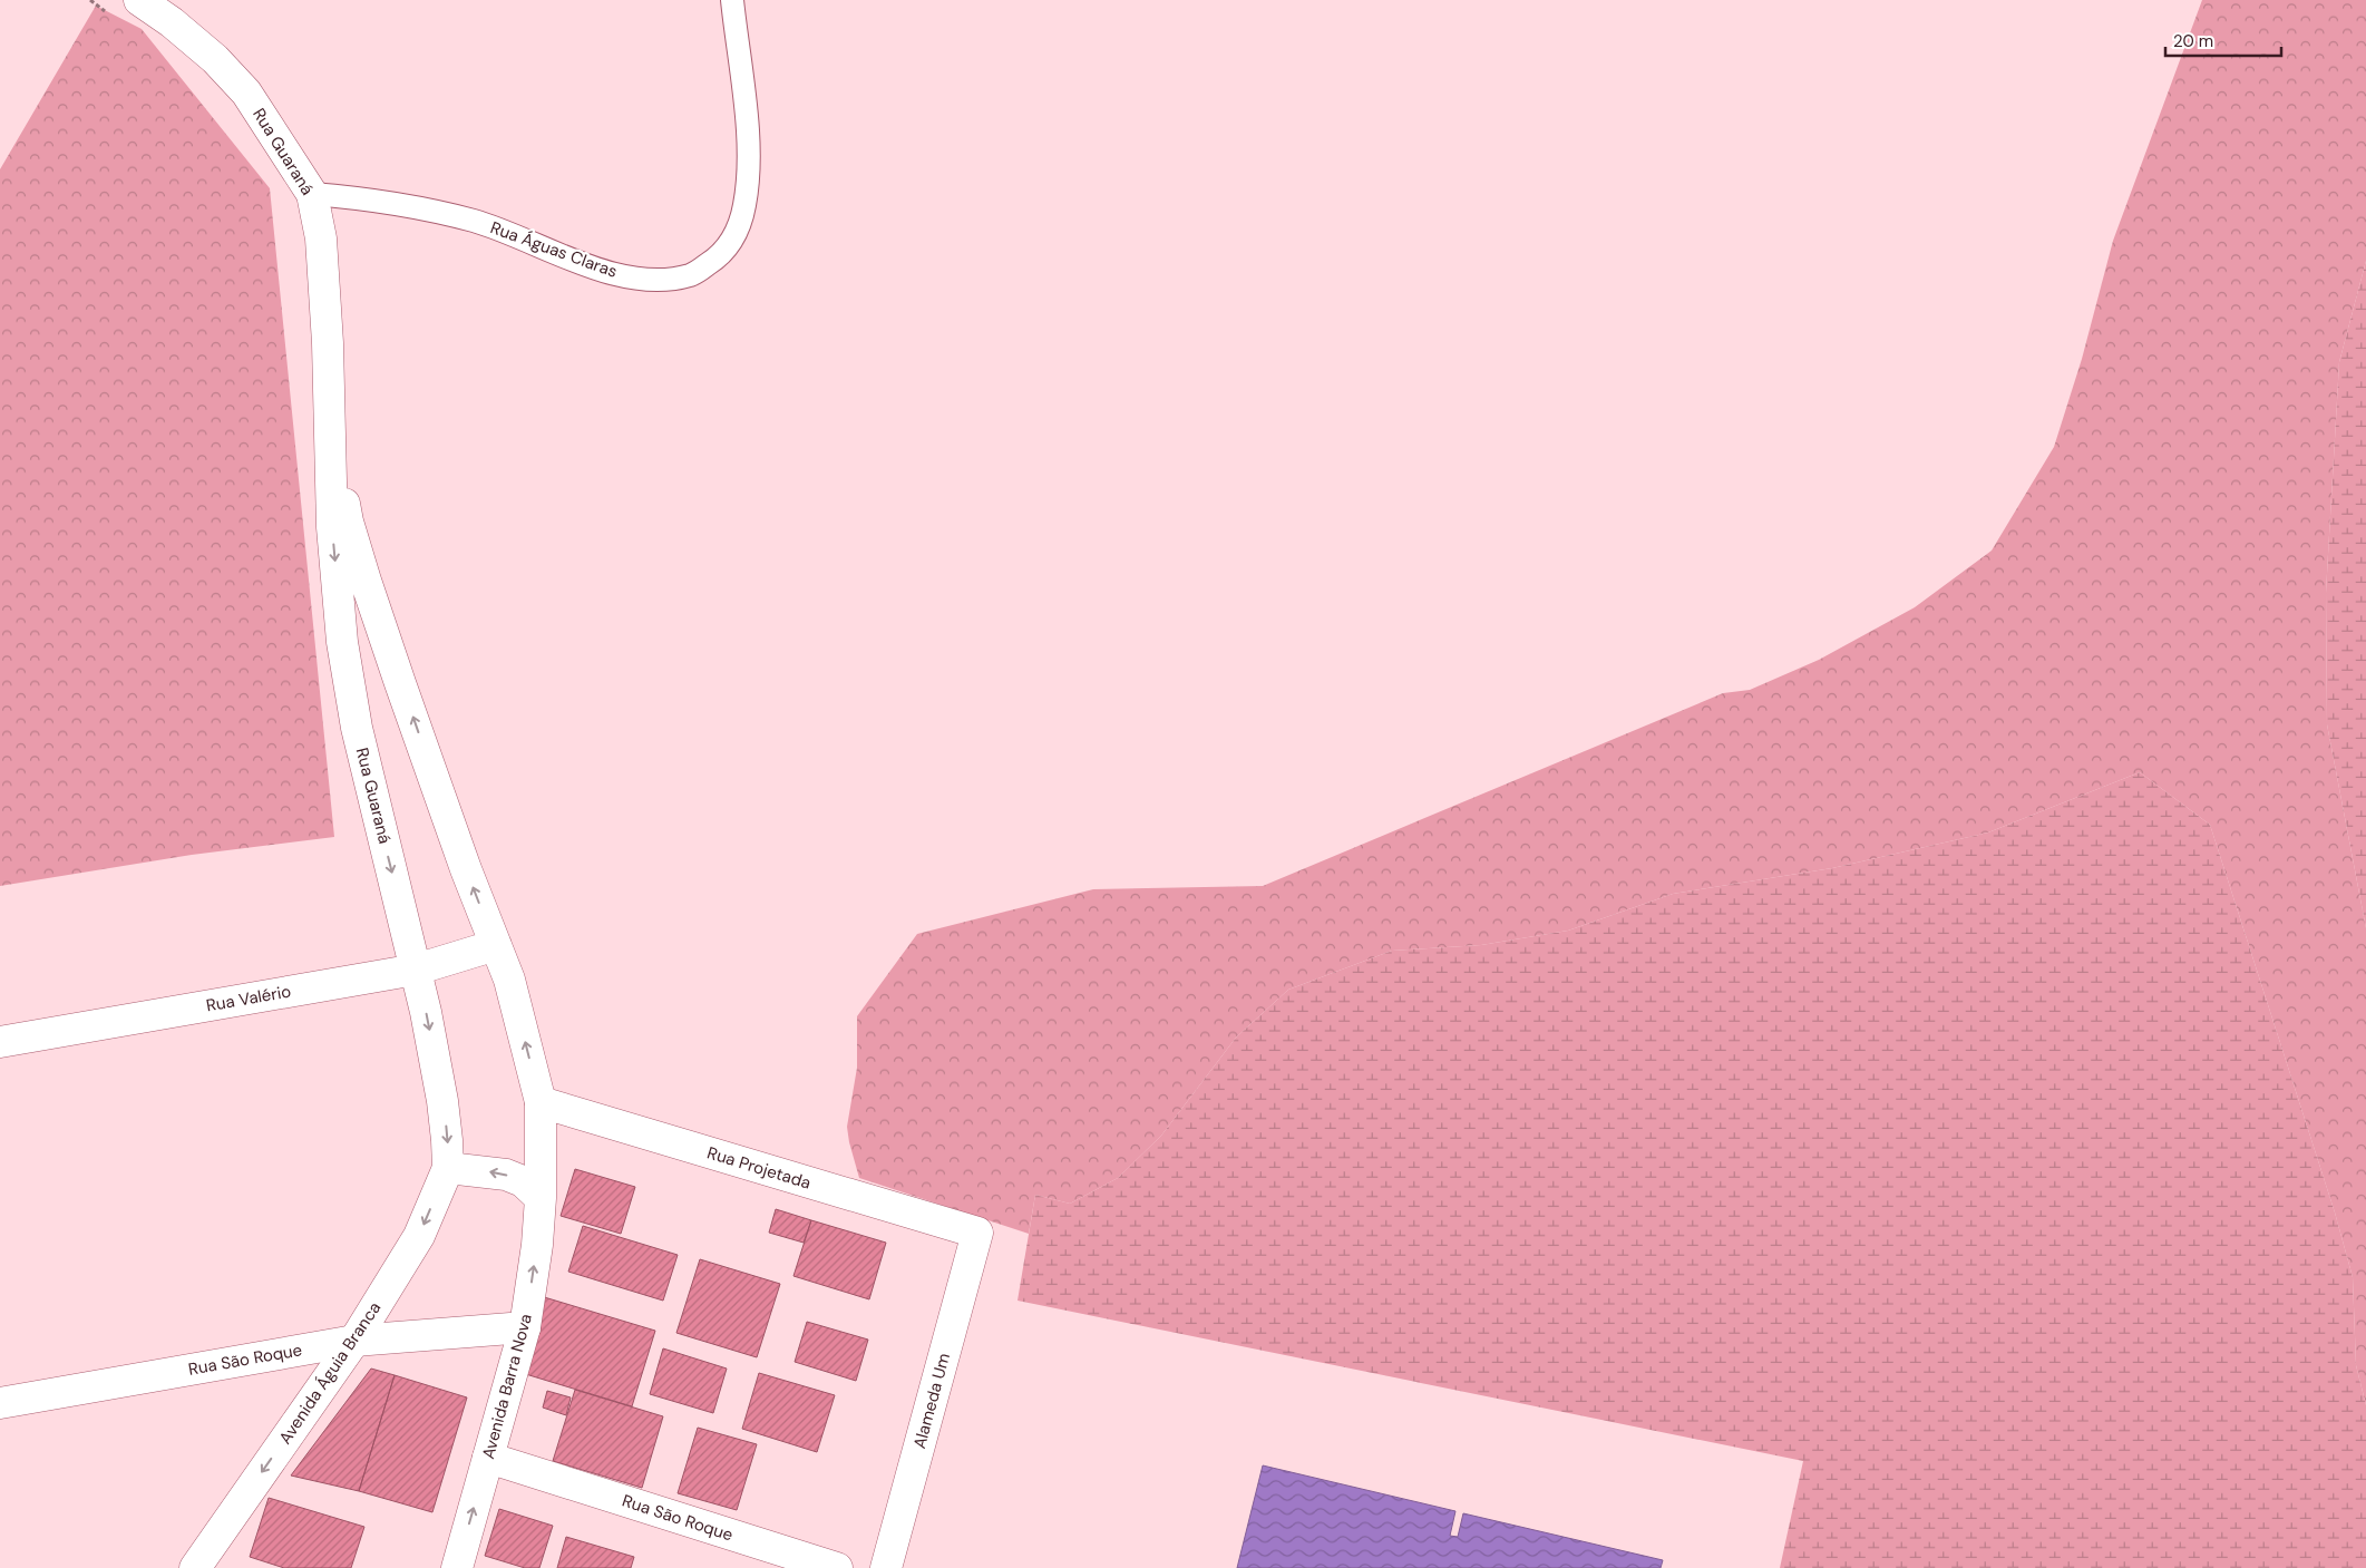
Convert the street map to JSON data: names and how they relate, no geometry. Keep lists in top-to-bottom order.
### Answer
{
  "streets": {
    "street": [
      "Rua Guaraná",
      "Rua Valério",
      "Rua Projetada",
      "Rua São Roque",
      "Avenida Águia Branca",
      "Avenida Barra Nova",
      "Alameda Um"
    ],
    "lane": ["Rua Águas Claras"]
  },
  "crossings": [
    ["Rua Guaraná", "Rua Águas Claras"],
    ["Rua Guaraná", "Rua Valério"],
    ["Rua Guaraná", "Rua Projetada"],
    ["Rua Guaraná", "Avenida Águia Branca"],
    ["Rua Guaraná", "Avenida Barra Nova"],
    ["Rua Projetada", "Avenida Barra Nova"],
    ["Rua Projetada", "Alameda Um"],
    ["Rua São Roque", "Avenida Águia Branca"],
    ["Rua São Roque", "Avenida Barra Nova"]
  ],
  "one_way": ["Avenida Águia Branca", "Avenida Barra Nova"],
  "scale_bar": "20 m"
}
